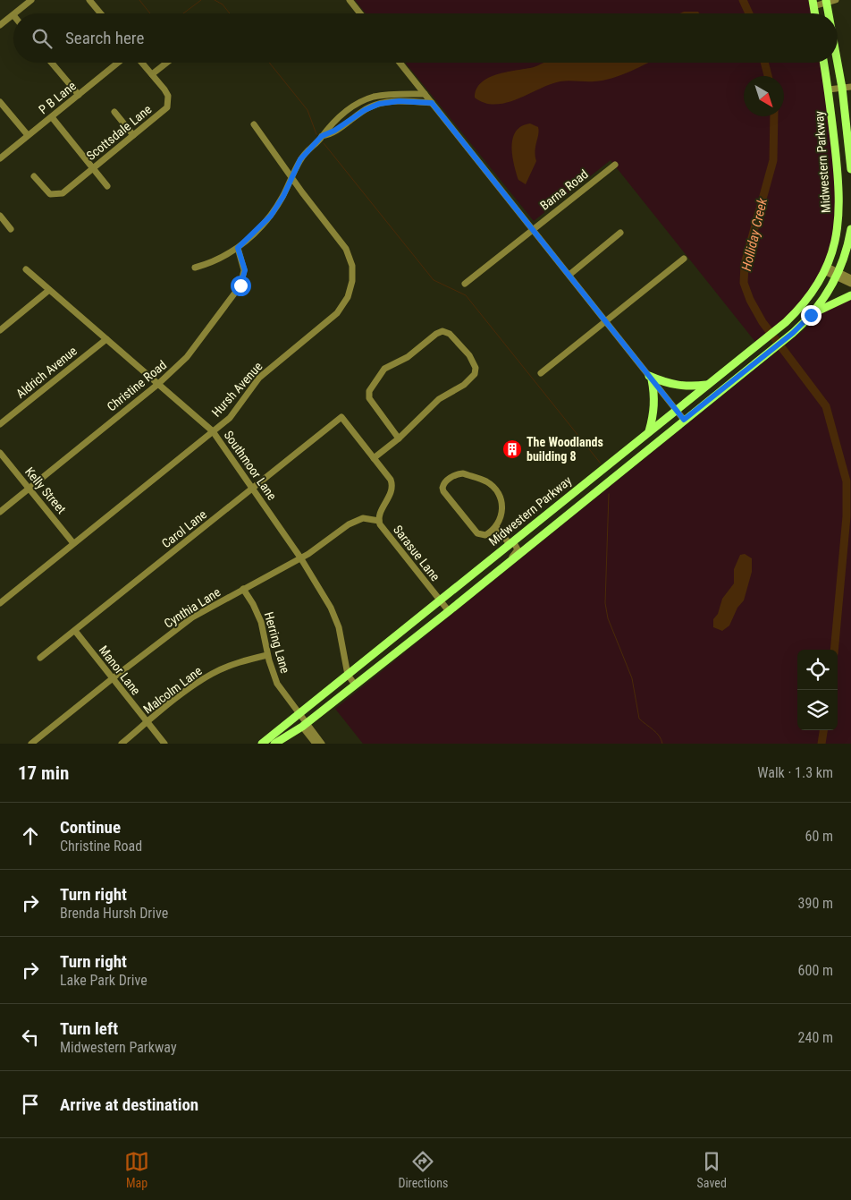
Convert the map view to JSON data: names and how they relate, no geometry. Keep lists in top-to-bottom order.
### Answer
{
  "streets": {
    "main road": ["Midwestern Parkway"],
    "street": [
      "P B Lane",
      "Scottsdale Lane",
      "Barna Road",
      "Aldrich Avenue",
      "Christine Road",
      "Hursh Avenue",
      "Southmoor Lane",
      "Kelly Street",
      "Carol Lane",
      "Sarasue Lane",
      "Cynthia Lane",
      "Herring Lane",
      "Manor Lane",
      "Malcolm Lane"
    ]
  },
  "crossings": [
    ["Midwestern Parkway", "Southmoor Lane"],
    ["Midwestern Parkway", "Sarasue Lane"],
    ["Midwestern Parkway", "Herring Lane"],
    ["Aldrich Avenue", "Southmoor Lane"],
    ["Christine Road", "Southmoor Lane"],
    ["Christine Road", "Kelly Street"],
    ["Hursh Avenue", "Southmoor Lane"],
    ["Hursh Avenue", "Kelly Street"],
    ["Southmoor Lane", "Carol Lane"],
    ["Southmoor Lane", "Cynthia Lane"],
    ["Carol Lane", "Sarasue Lane"],
    ["Carol Lane", "Manor Lane"],
    ["Sarasue Lane", "Cynthia Lane"],
    ["Cynthia Lane", "Herring Lane"],
    ["Cynthia Lane", "Manor Lane"],
    ["Herring Lane", "Malcolm Lane"],
    ["Manor Lane", "Malcolm Lane"]
  ],
  "water": ["Holliday Creek"],
  "places": {
    "building": ["The Woodlands building 8"]
  },
  "north": "bottom right",
  "page": {
    "search": "Search here",
    "heading": ["17 min", "Walk · 1.3 km"],
    "list": [
      ["Continue", "Christine Road", "60 m"],
      ["Turn right", "Brenda Hursh Drive", "390 m"],
      ["Turn right", "Lake Park Drive", "600 m"],
      ["Turn left", "Midwestern Parkway", "240 m"],
      "Arrive at destination"
    ],
    "nav": ["Map", "Directions", "Saved"]
  }
}
